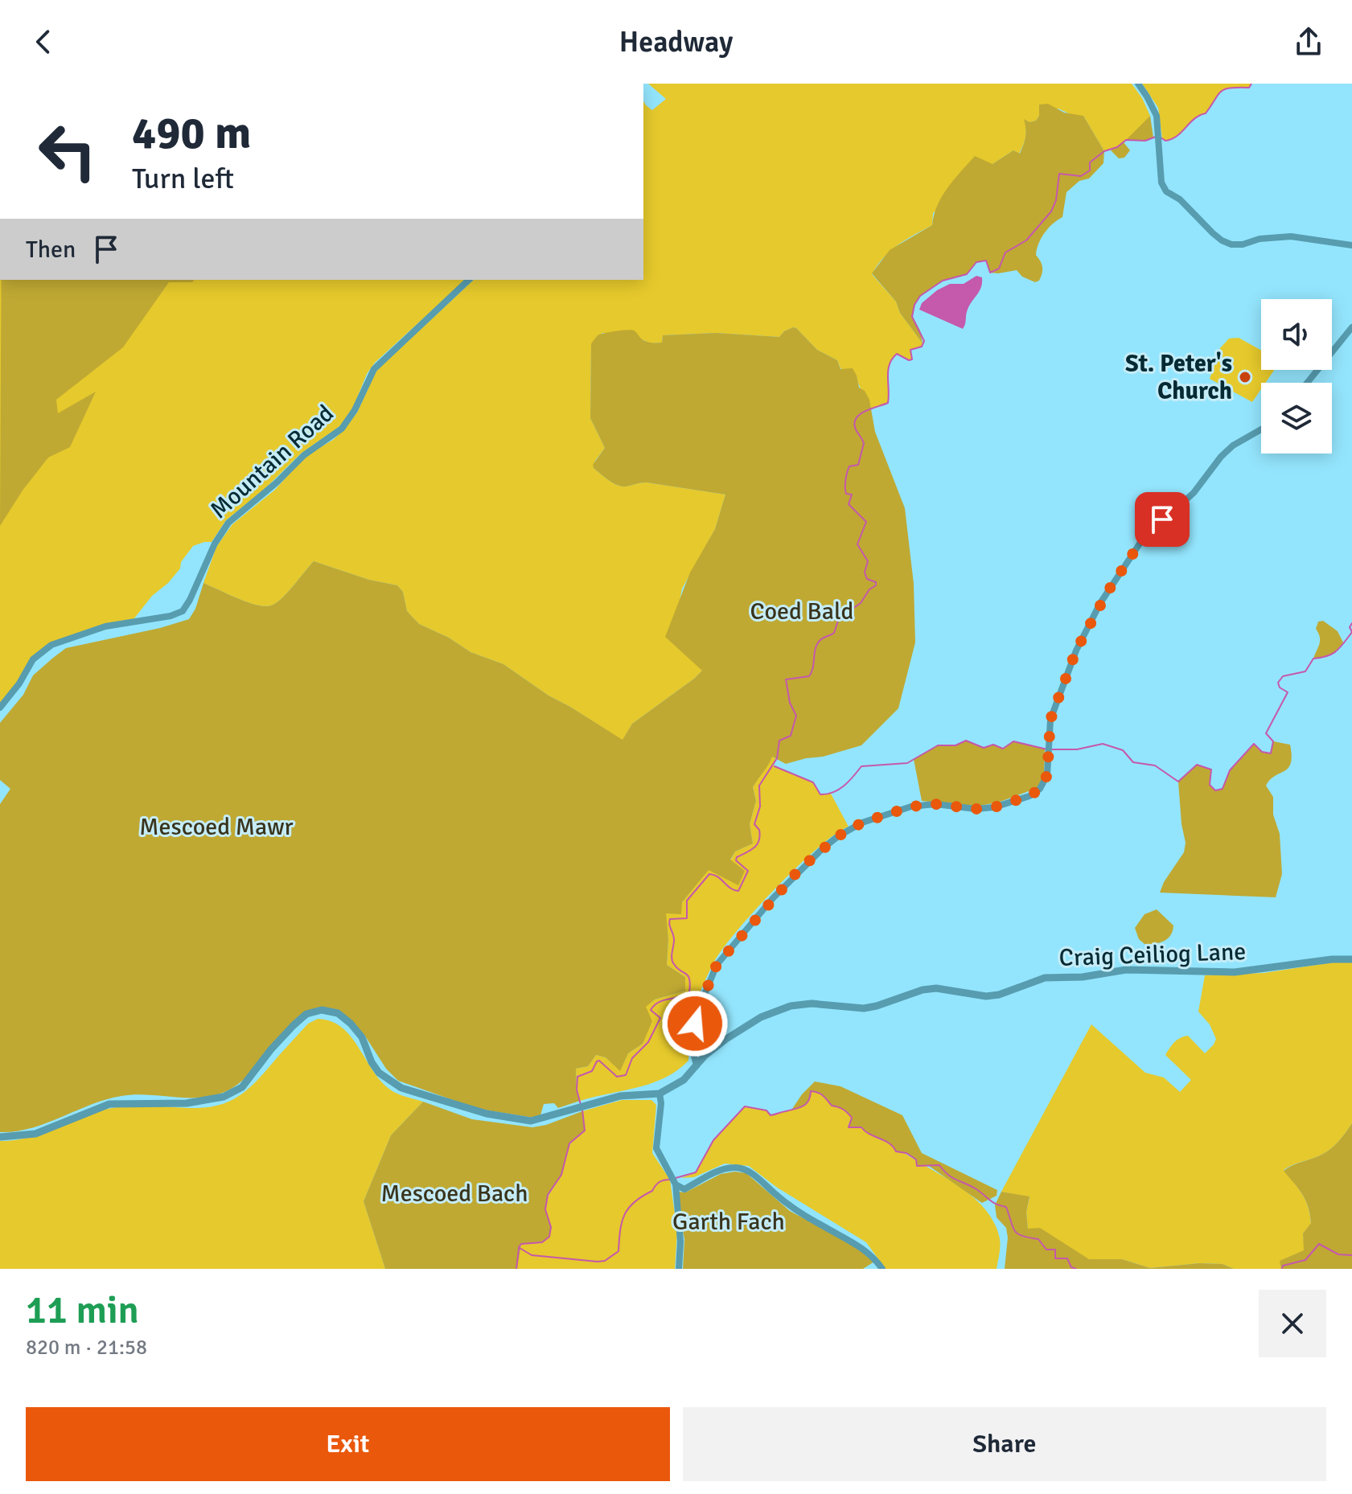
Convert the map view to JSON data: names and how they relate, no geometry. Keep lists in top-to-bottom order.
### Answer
{
  "streets": {
    "street": ["Mountain Road", "Craig Ceiliog Lane"]
  },
  "parks": [
    "Coed Bald",
    "Mescoed Mawr",
    "Mescoed Bach",
    "Garth Fach"
  ],
  "places": ["St. Peter's Church"],
  "page": {
    "header": "Headway",
    "turn": ["490 m", "Turn left"],
    "then": "Then",
    "heading": ["11 min", "820 m · 21:58"],
    "buttons": ["Exit", "Share"]
  }
}
